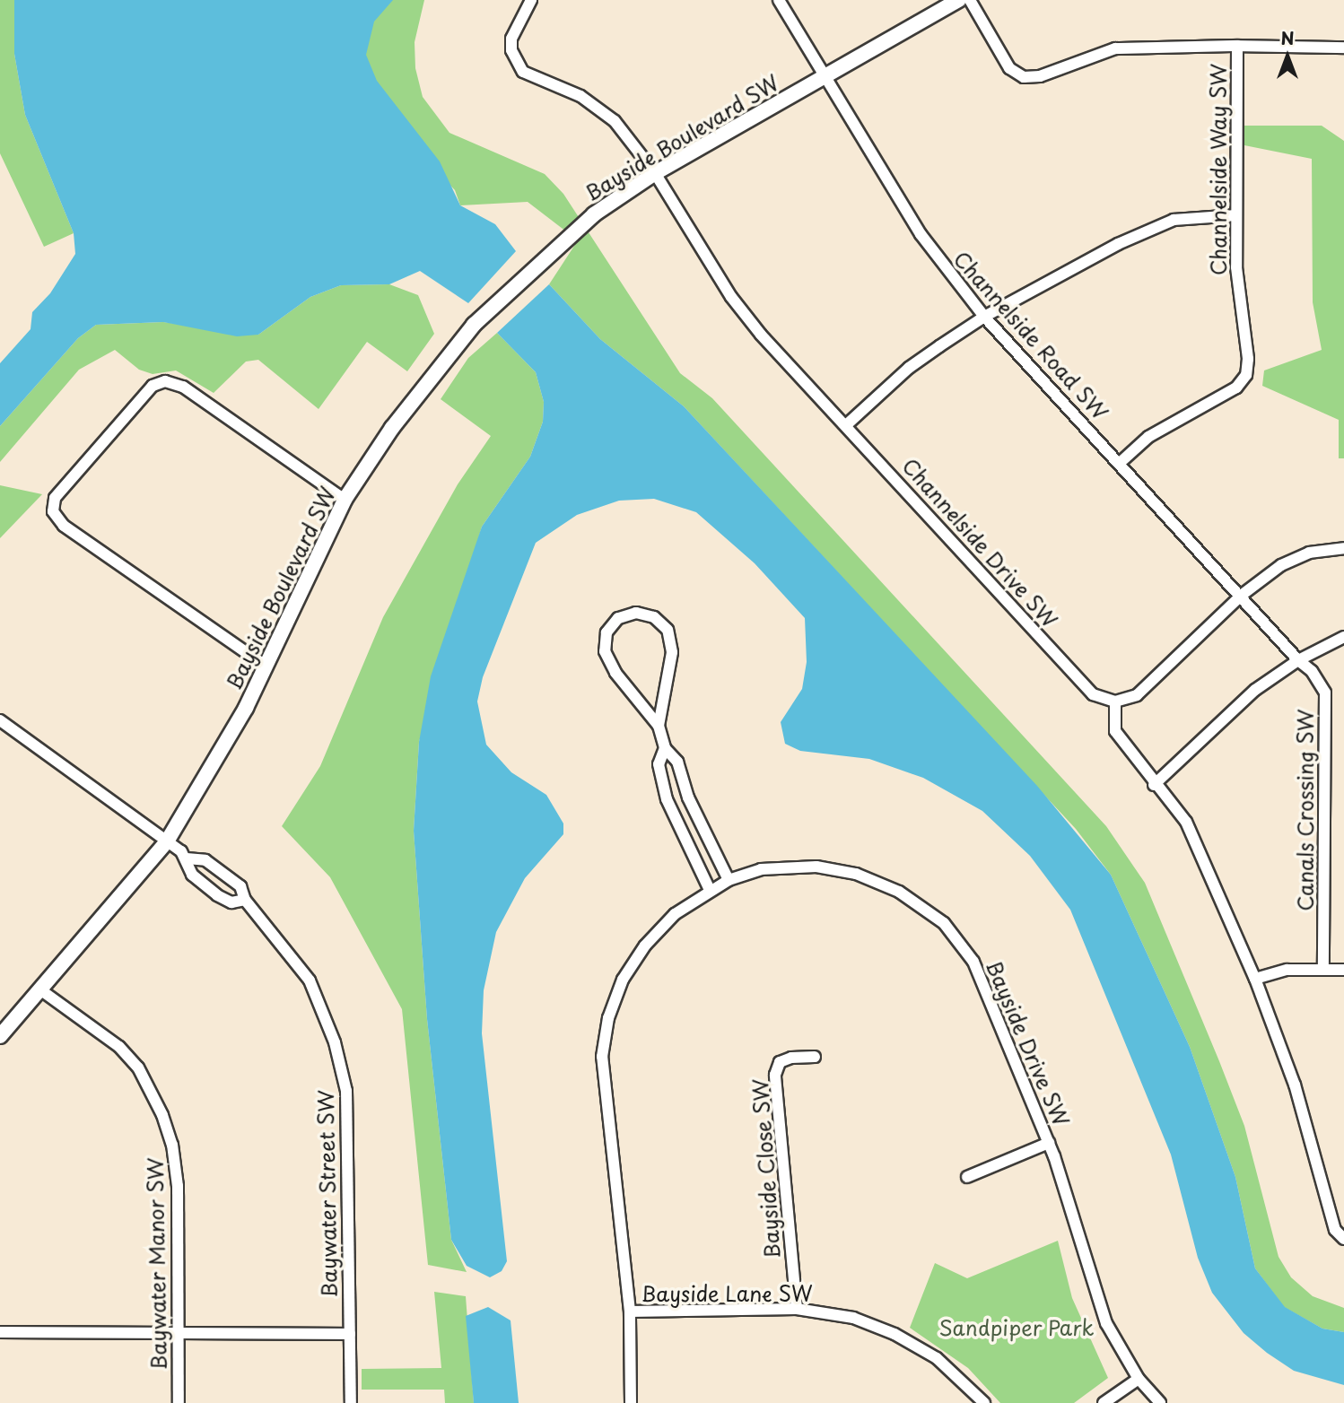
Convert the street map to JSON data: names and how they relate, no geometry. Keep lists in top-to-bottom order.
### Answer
{
  "streets": {
    "street": [
      "Bayside Boulevard SW",
      "Channelside Way SW",
      "Channelside Road SW",
      "Channelside Drive SW",
      "Canals Crossing SW",
      "Bayside Drive SW",
      "Bayside Close SW",
      "Baywater Street SW",
      "Baywater Manor SW",
      "Bayside Lane SW"
    ]
  },
  "crossings": [
    ["Bayside Boulevard SW", "Channelside Road SW"],
    ["Bayside Boulevard SW", "Channelside Drive SW"],
    ["Bayside Boulevard SW", "Baywater Street SW"],
    ["Bayside Boulevard SW", "Baywater Manor SW"],
    ["Channelside Way SW", "Channelside Road SW"],
    ["Channelside Road SW", "Canals Crossing SW"],
    ["Bayside Drive SW", "Bayside Lane SW"],
    ["Bayside Close SW", "Bayside Lane SW"]
  ],
  "parks": ["Sandpiper Park"],
  "north": "top"
}
